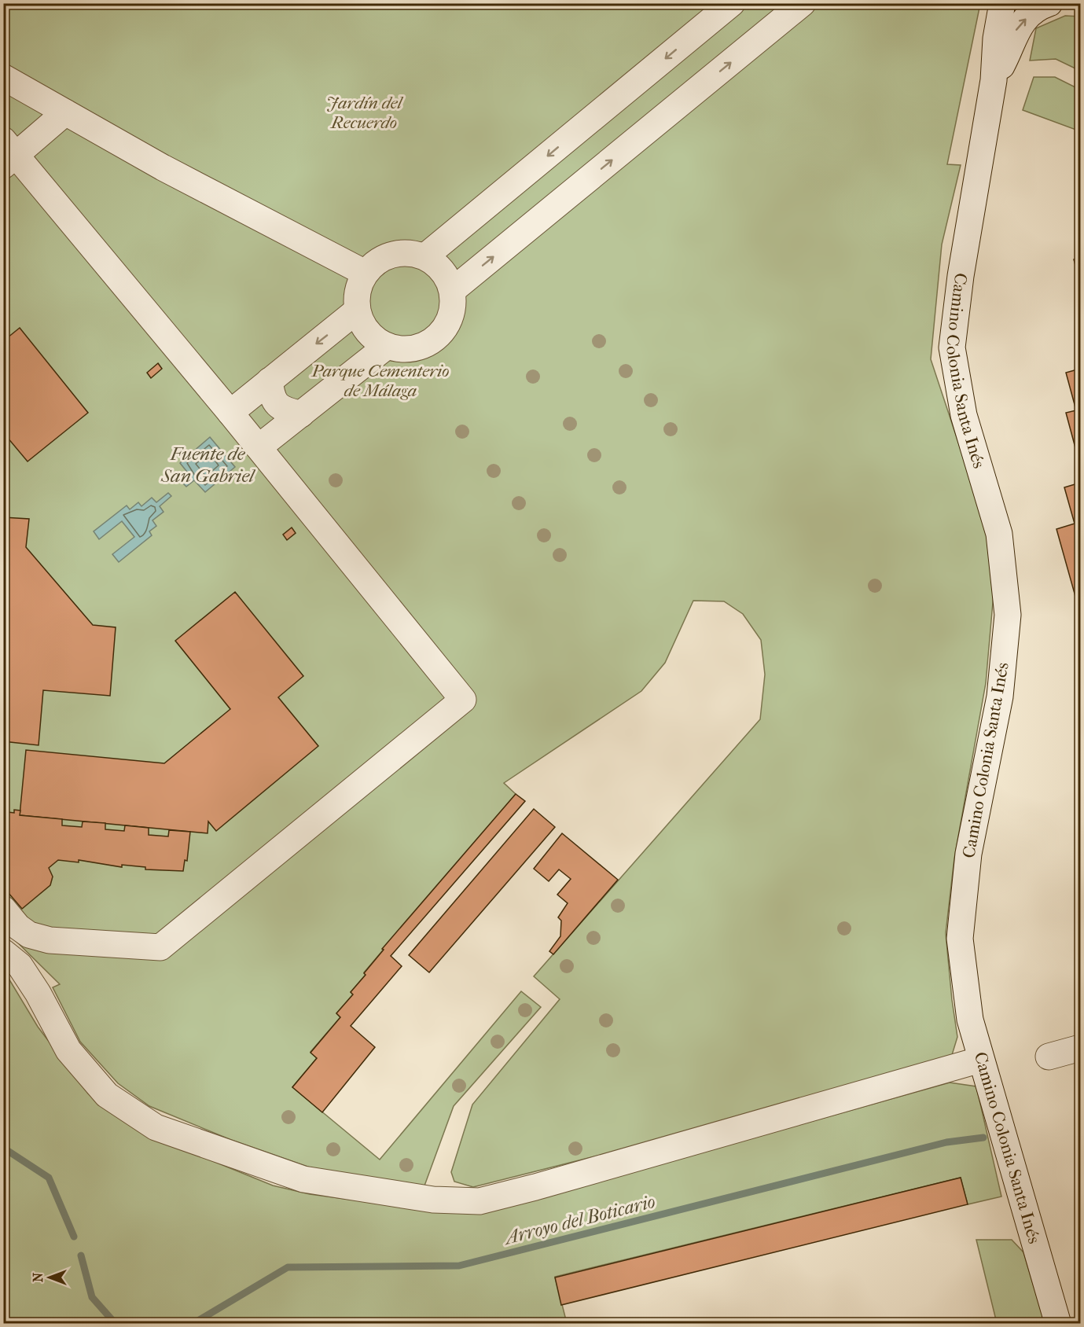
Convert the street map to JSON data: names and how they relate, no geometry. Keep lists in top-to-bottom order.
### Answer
{
  "streets": {
    "street": ["Camino Colonia Santa Inés"]
  },
  "water": ["Fuente de San Gabriel", "Arroyo del Boticario"],
  "parks": ["Jardín del Recuerdo", "Parque Cementerio de Málaga"],
  "north": "left"
}
